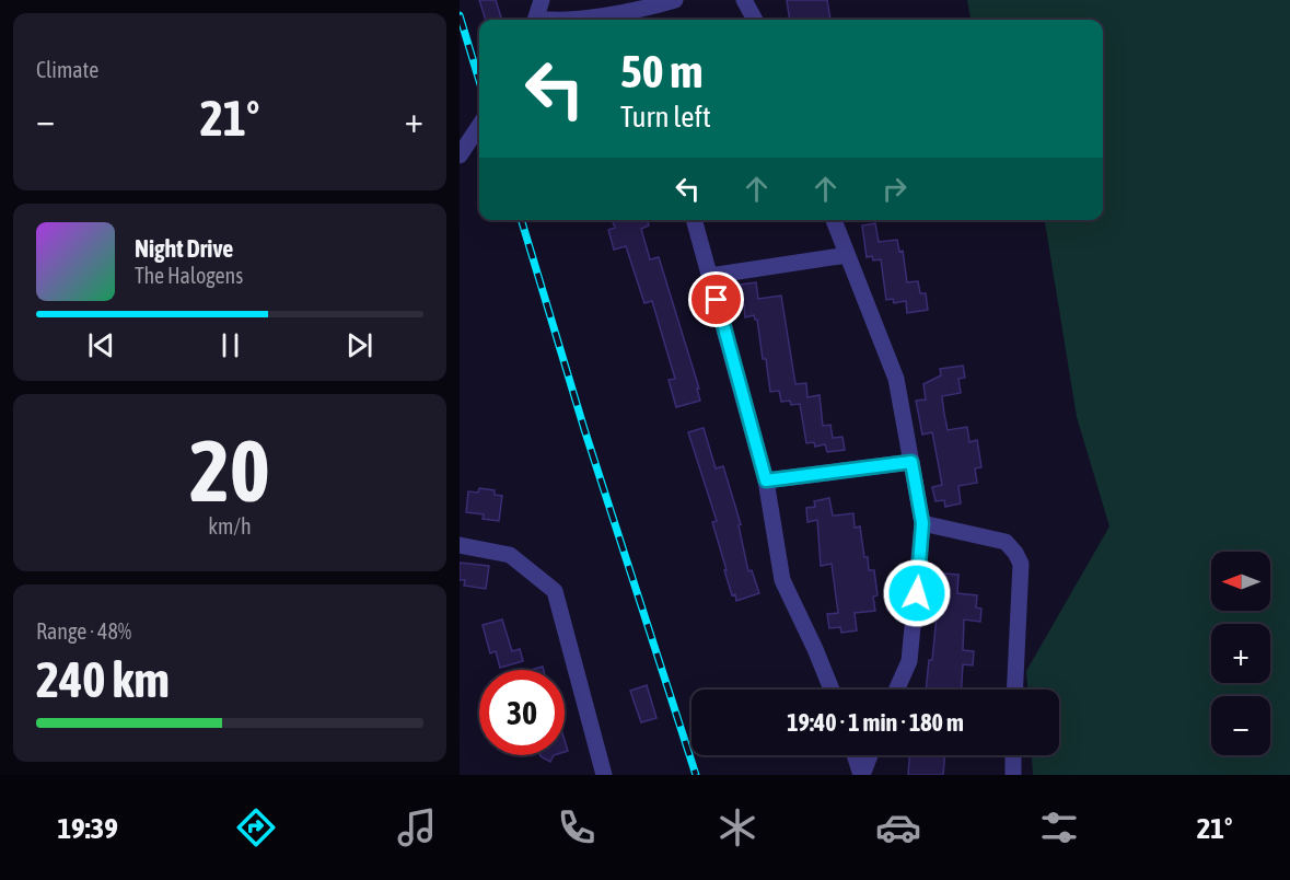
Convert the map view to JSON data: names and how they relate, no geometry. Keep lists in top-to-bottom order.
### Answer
{
  "north": "left",
  "page": {
    "tile": [
      "Climate",
      ["20", "km/h"],
      ["Range · 48%", "240 km"]
    ],
    "turn": ["50 m", "Turn left"],
    "heat": ["−", "21°", "+"],
    "song": ["Night Drive", "The Halogens"],
    "map_buttons": ["+", "−"],
    "limit": "30",
    "trip": "19:40 · 1 min · 180 m",
    "tabs": ["19:39", "21°"]
  }
}
